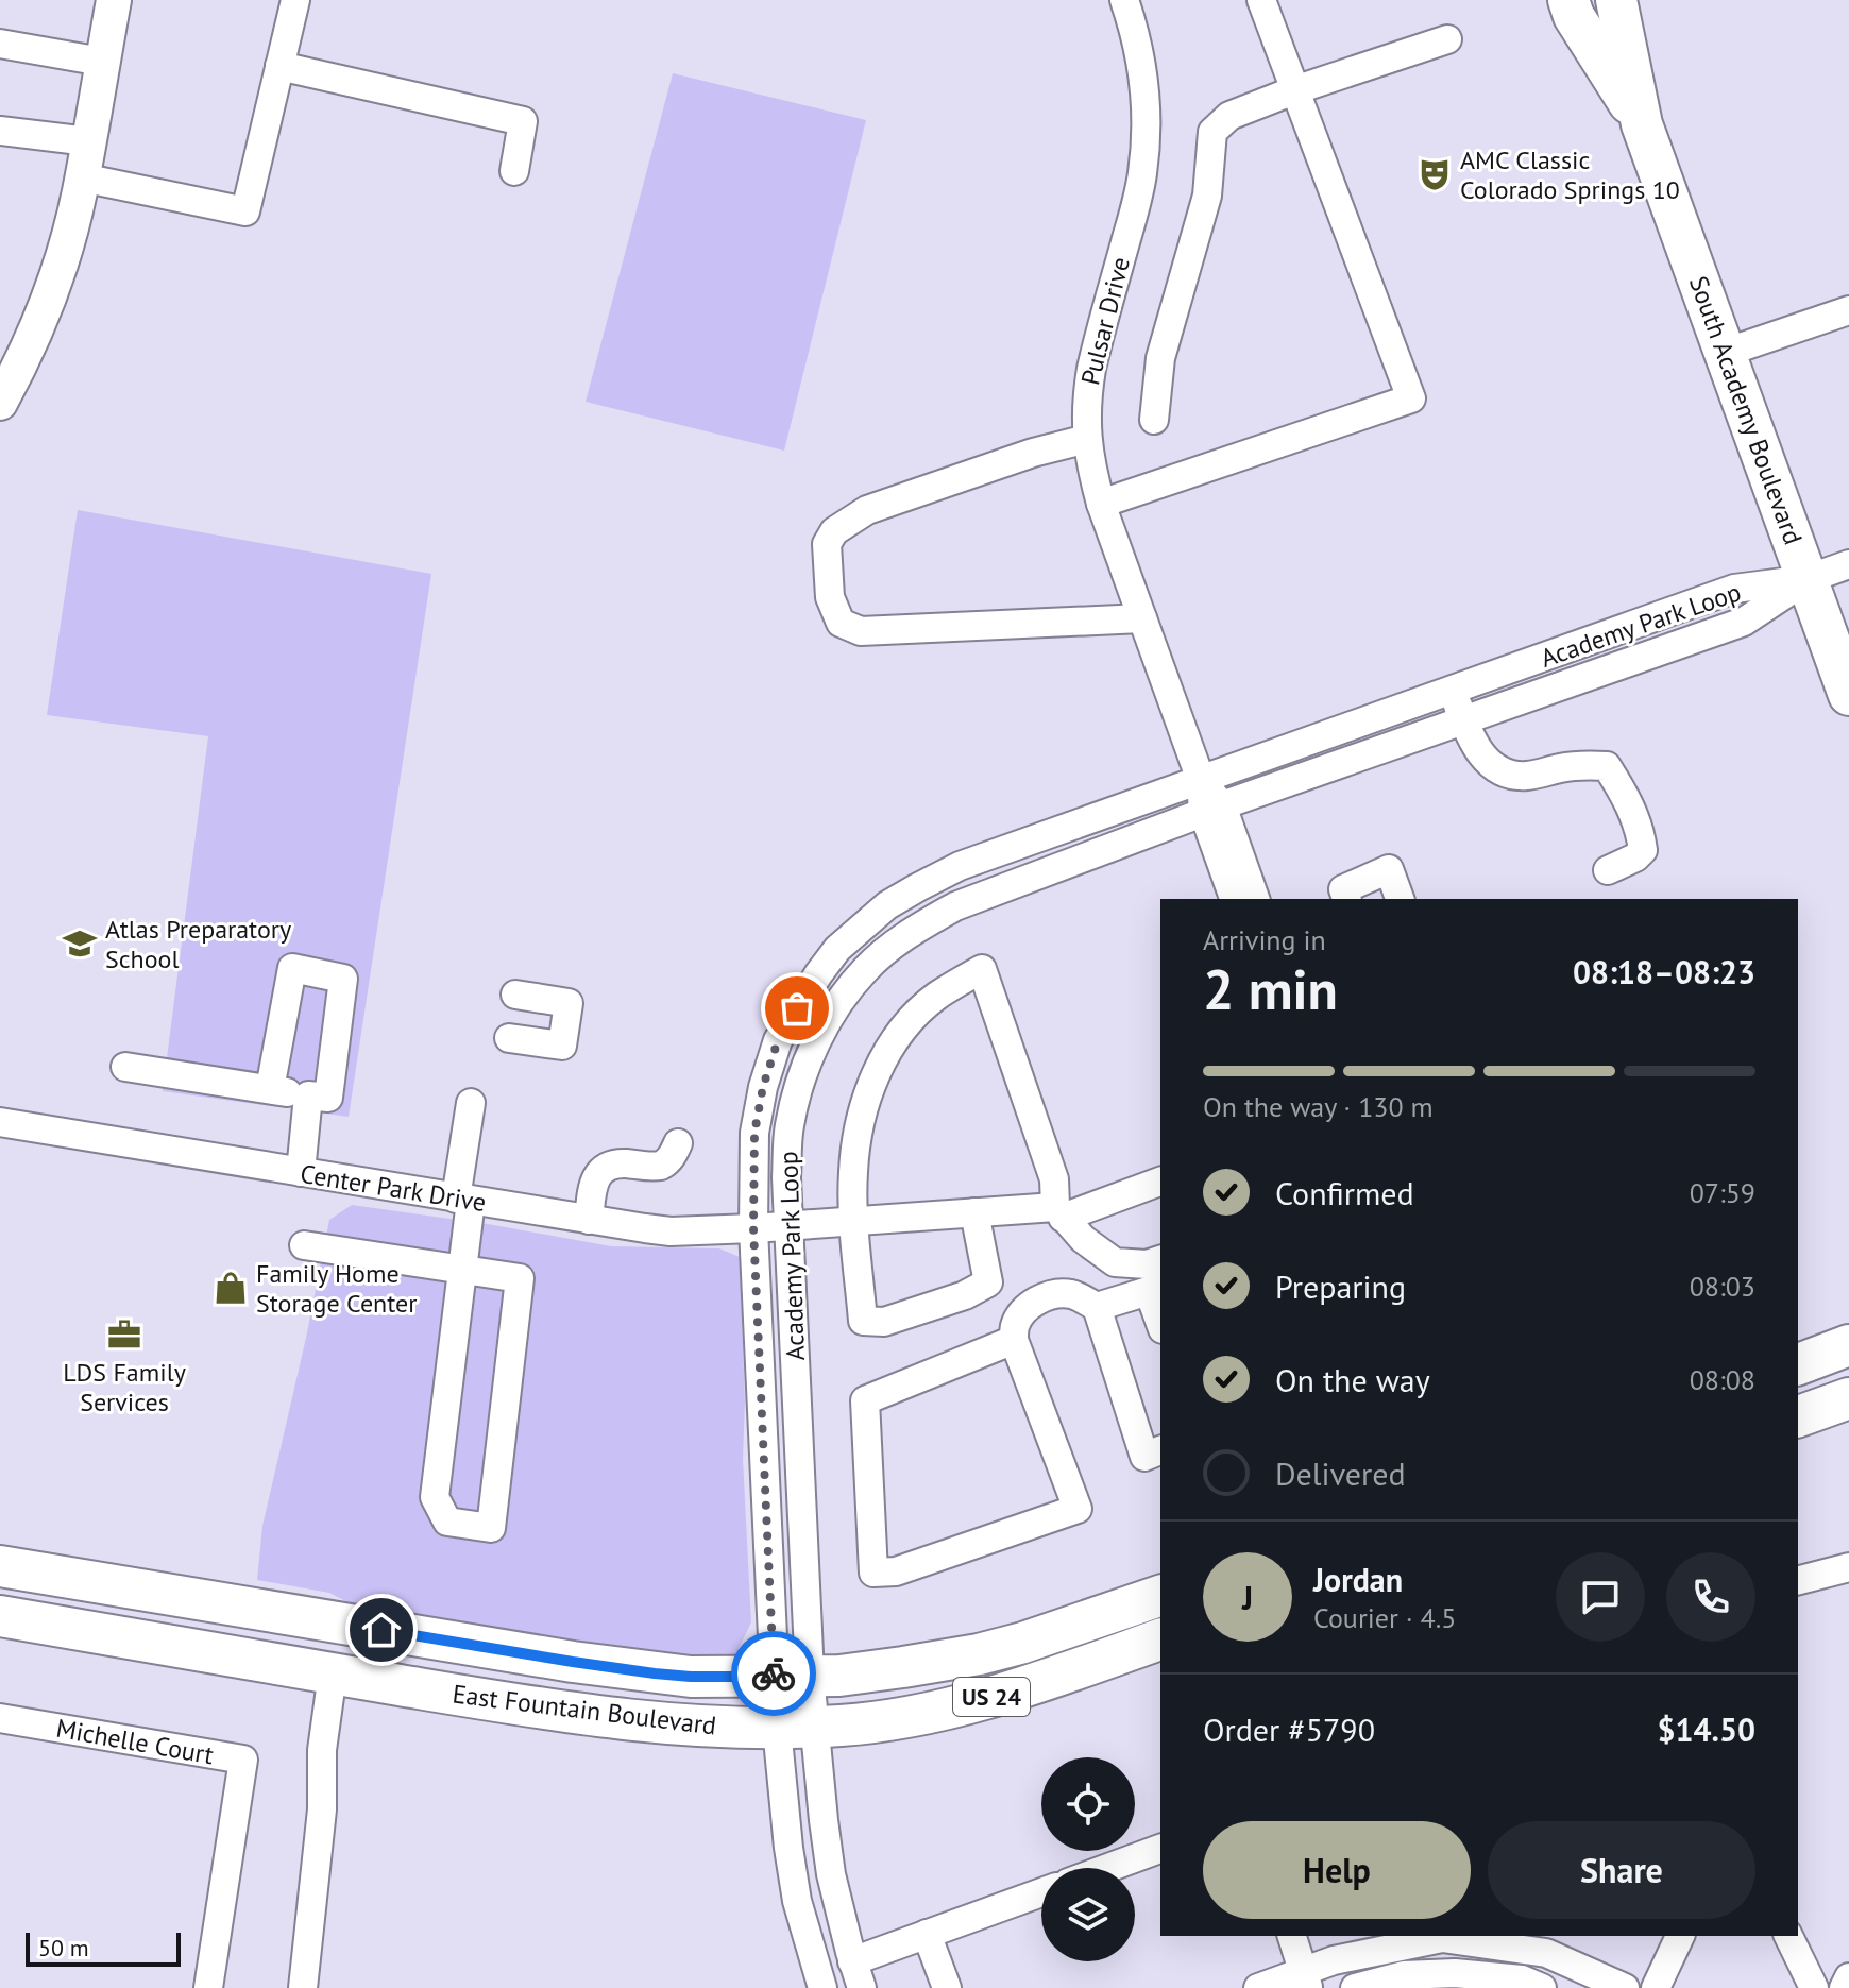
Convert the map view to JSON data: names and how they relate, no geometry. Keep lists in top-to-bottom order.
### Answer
{
  "streets": {
    "highway": ["South Academy Boulevard", "US 24", "East Fountain Boulevard"],
    "street": [
      "Pulsar Drive",
      "Academy Park Loop",
      "Center Park Drive",
      "Michelle Court"
    ]
  },
  "crossings": [
    ["Pulsar Drive", "Academy Park Loop"],
    ["South Academy Boulevard", "Academy Park Loop"],
    ["Academy Park Loop", "Center Park Drive"],
    ["Academy Park Loop", "East Fountain Boulevard"]
  ],
  "places": {
    "theatre": ["AMC Classic Colorado Springs 10"],
    "school or university": ["Atlas Preparatory School"],
    "shop": ["Family Home Storage Center"],
    "office": ["LDS Family Services"]
  },
  "scale_bar": "50 m",
  "page": {
    "heading": ["2 min", "Arriving in", "08:18–08:23"],
    "panel": [
      "Jordan",
      "Courier · 4.5",
      "Order #5790",
      "$14.50"
    ],
    "bar": "On the way · 130 m",
    "list": [
      ["Confirmed", "07:59"],
      ["Preparing", "08:03"],
      ["On the way", "08:08"],
      "Delivered"
    ],
    "round": "J",
    "buttons": ["Help", "Share"],
    "scale": "50 m"
  }
}
